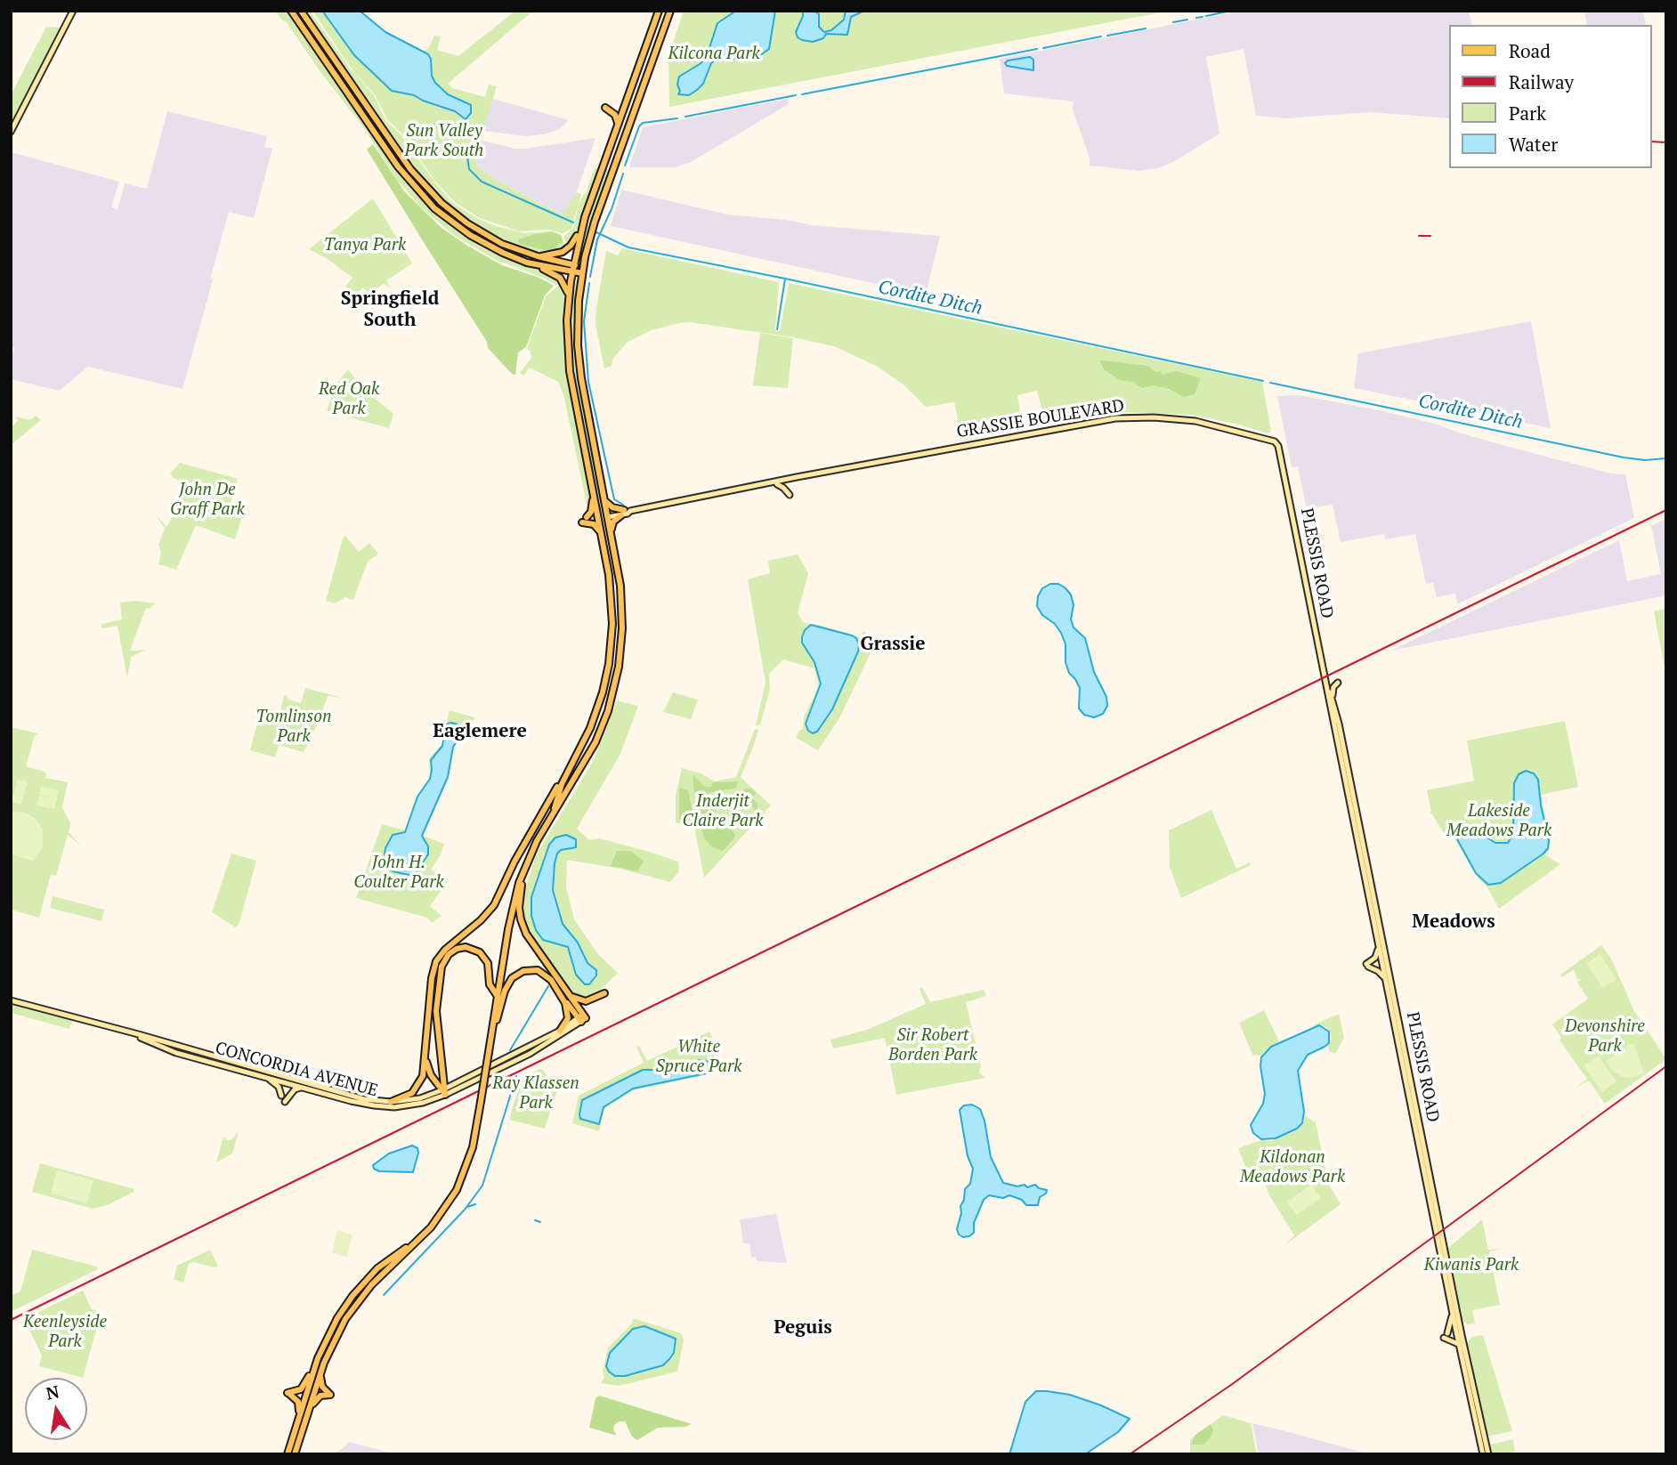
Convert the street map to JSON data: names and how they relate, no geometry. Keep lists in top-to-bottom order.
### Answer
{
  "streets": {
    "main road": ["GRASSIE BOULEVARD", "PLESSIS ROAD", "CONCORDIA AVENUE"]
  },
  "crossings": [
    ["GRASSIE BOULEVARD", "PLESSIS ROAD"]
  ],
  "districts": [
    "Springfield South",
    "Grassie",
    "Eaglemere",
    "Meadows",
    "Peguis"
  ],
  "water": ["Cordite Ditch"],
  "parks": [
    "Kilcona Park",
    "Sun Valley Park South",
    "Tanya Park",
    "Red Oak Park",
    "John De Graff Park",
    "Tomlinson Park",
    "Inderjit Claire Park",
    "Lakeside Meadows Park",
    "John H. Coulter Park",
    "Devonshire Park",
    "Sir Robert Borden Park",
    "White Spruce Park",
    "Ray Klassen Park",
    "Kildonan Meadows Park",
    "Kiwanis Park",
    "Keenleyside Park"
  ],
  "legend": [
    "Road",
    "Railway",
    "Park",
    "Water"
  ],
  "north": "top"
}
